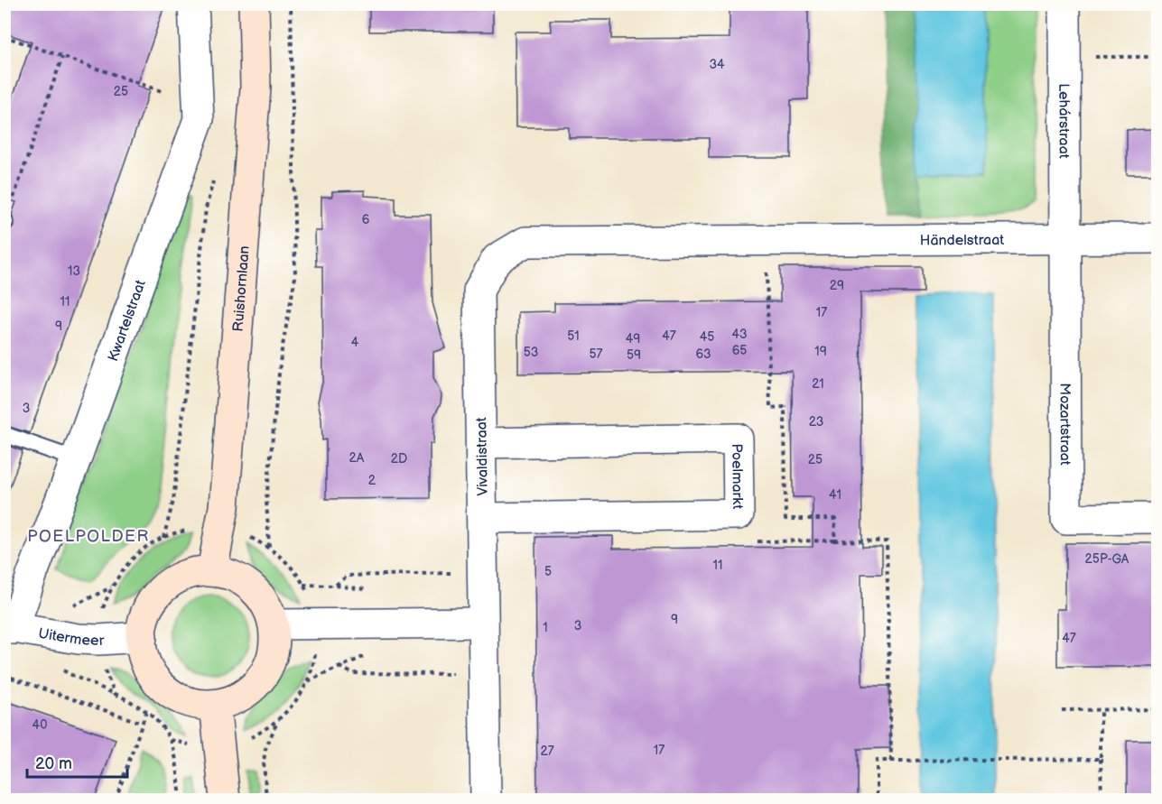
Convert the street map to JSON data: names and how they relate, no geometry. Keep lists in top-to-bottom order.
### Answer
{
  "streets": {
    "main road": ["Ruishornlaan"],
    "street": [
      "Lehárstraat",
      "Händelstraat",
      "Kwartelstraat",
      "Mozartstraat",
      "Vivaldistraat",
      "Poelmarkt",
      "Uitermeer"
    ]
  },
  "crossings": [
    ["Lehárstraat", "Händelstraat"],
    ["Lehárstraat", "Mozartstraat"],
    ["Händelstraat", "Mozartstraat"],
    ["Händelstraat", "Vivaldistraat"],
    ["Ruishornlaan", "Uitermeer"],
    ["Kwartelstraat", "Uitermeer"],
    ["Vivaldistraat", "Poelmarkt"]
  ],
  "districts": ["POELPOLDER"],
  "house_numbers": [
    "34",
    "25",
    "6",
    "13",
    "29",
    "11",
    "17",
    "9",
    "43",
    "51",
    "47",
    "45",
    "49",
    "4",
    "65",
    "19",
    "53",
    "57",
    "63",
    "59",
    "21",
    "3",
    "23",
    "2A",
    "2D",
    "25",
    "2",
    "41",
    "25P-GA",
    "11",
    "5",
    "9",
    "3",
    "1",
    "47",
    "40",
    "17",
    "27"
  ],
  "scale_bar": "20 m"
}
